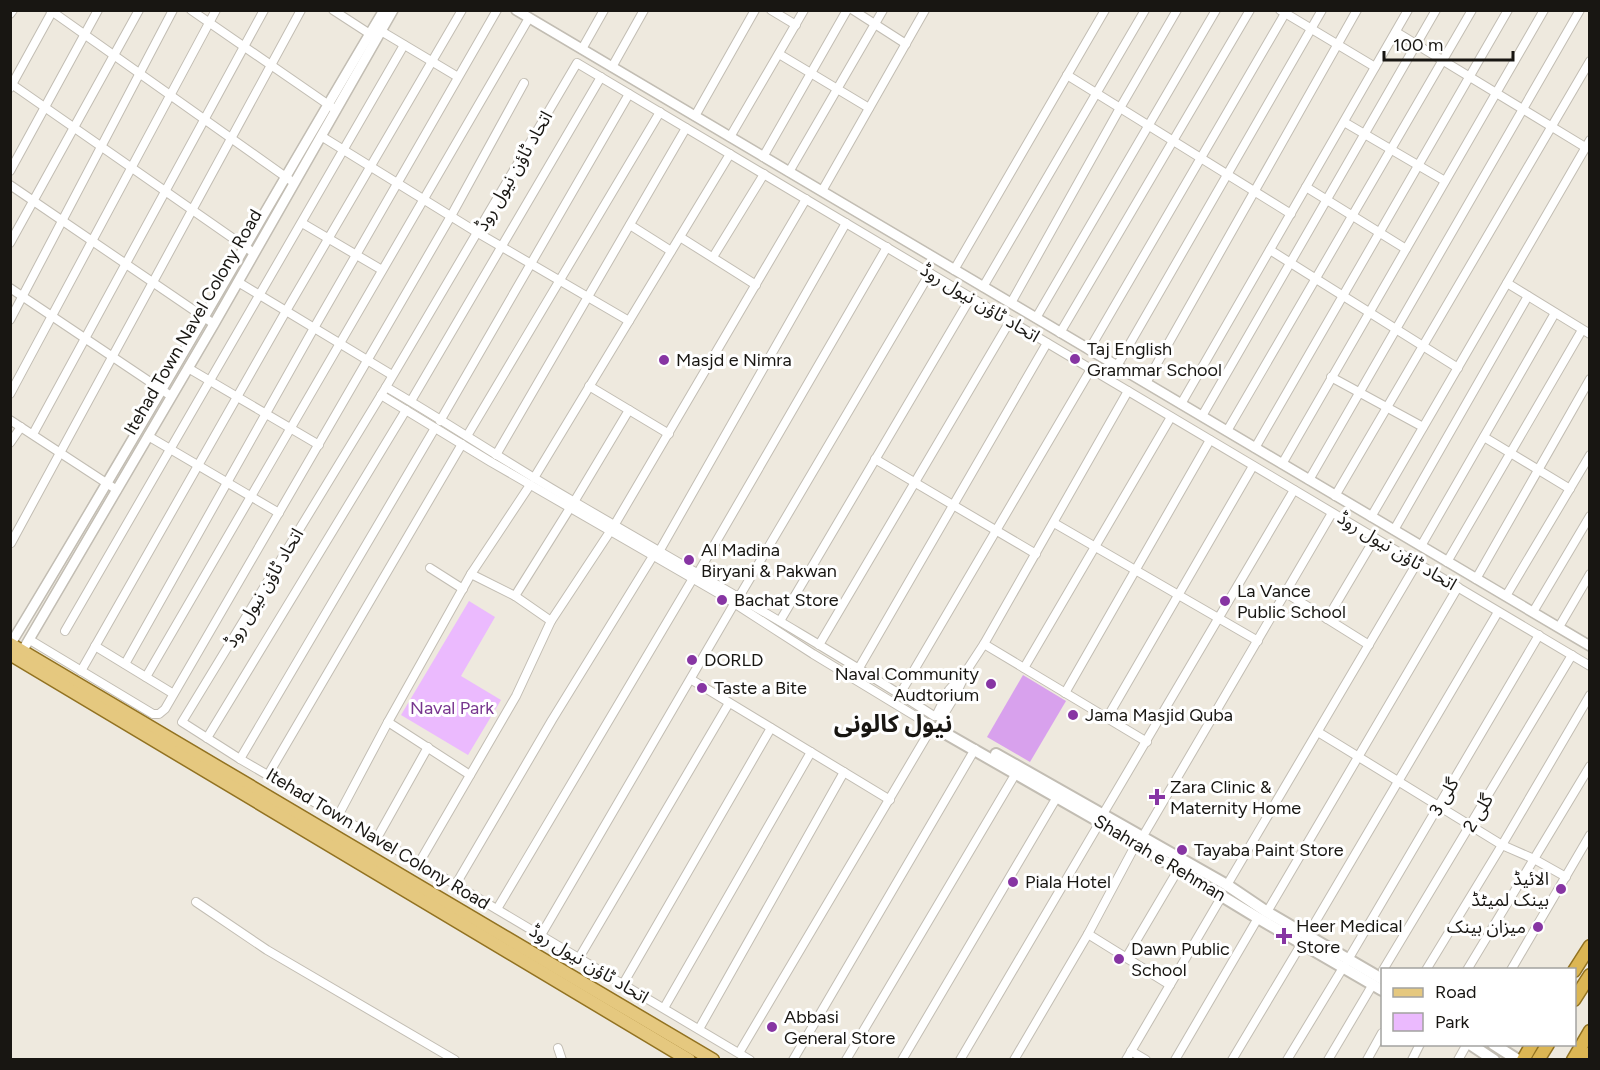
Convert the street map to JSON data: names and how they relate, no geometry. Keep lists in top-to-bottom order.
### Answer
{
  "streets": {
    "main road": ["Itehad Town Navel Colony Road", "Shahrah e Rehman"],
    "street": ["اتحاد ٹاؤن نیول روڈ", "گلی 3", "گلی 2"]
  },
  "crossings": [
    ["اتحاد ٹاؤن نیول روڈ", "گلی 3"],
    ["اتحاد ٹاؤن نیول روڈ", "گلی 2"],
    ["گلی 3", "Shahrah e Rehman"],
    ["گلی 2", "Shahrah e Rehman"]
  ],
  "districts": ["نیول کالونی"],
  "parks": ["Naval Park"],
  "places": {
    "other": [
      "Taj English Grammar School",
      "Masjd e Nimra",
      "Al Madina Biryani & Pakwan",
      "Bachat Store",
      "La Vance Public School",
      "DORLD",
      "Naval Community Audtorium",
      "Taste a Bite",
      "Jama Masjid Quba",
      "Tayaba Paint Store",
      "Piala Hotel",
      "الائیڈ بینک لمیٹڈ",
      "میزان بینک",
      "Dawn Public School",
      "Abbasi General Store"
    ],
    "health": ["Zara Clinic & Maternity Home", "Heer Medical Store"]
  },
  "legend": ["Road", "Park"],
  "scale_bar": "100 m"
}
